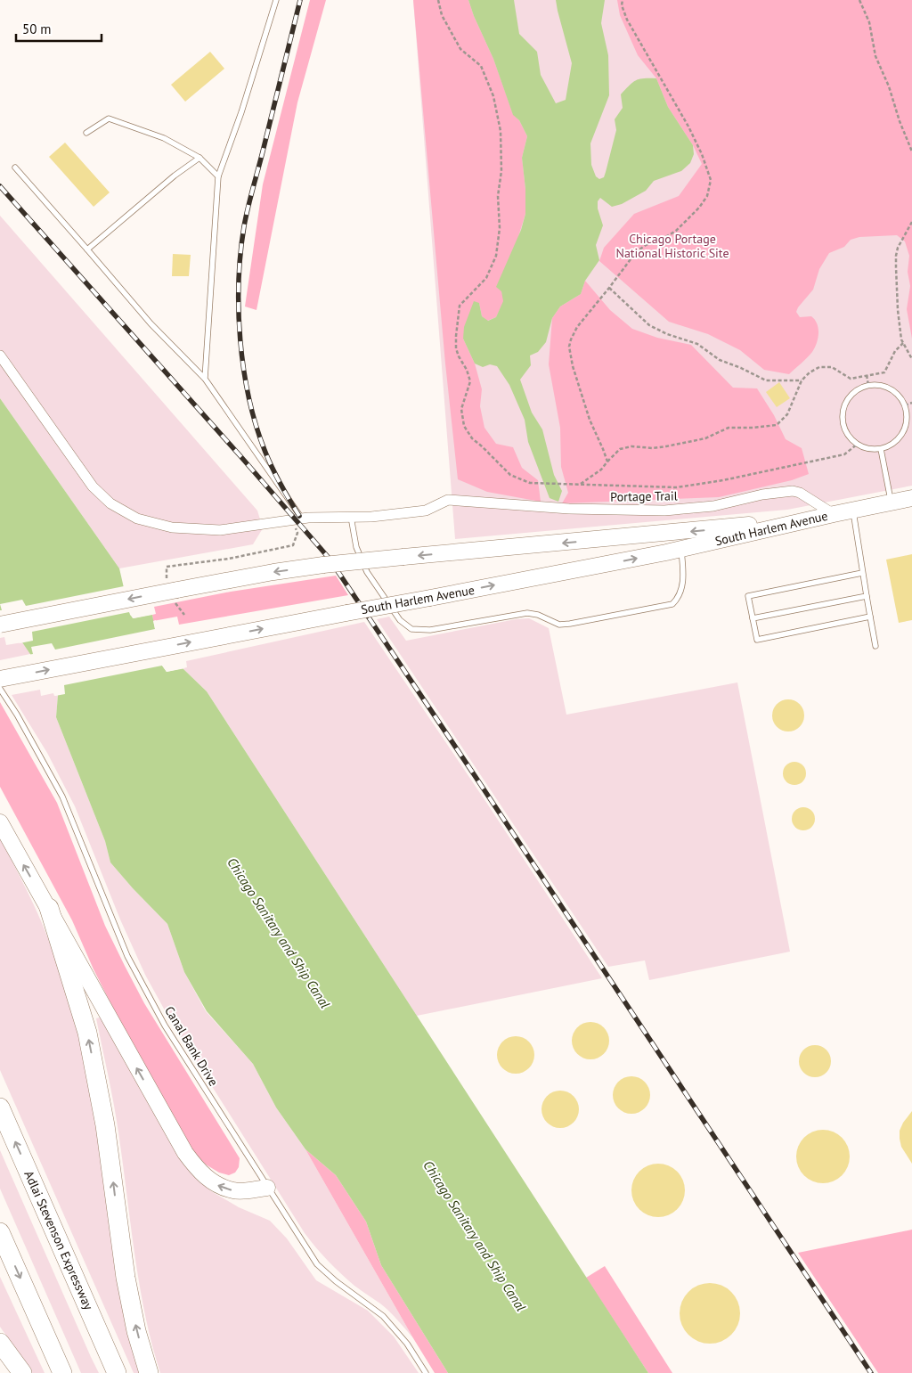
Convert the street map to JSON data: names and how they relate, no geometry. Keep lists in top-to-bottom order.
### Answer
{
  "streets": {
    "highway": ["Adlai Stevenson Expressway"],
    "main road": ["South Harlem Avenue"],
    "street": ["Portage Trail"],
    "lane": ["Canal Bank Drive"]
  },
  "crossings": [
    ["Portage Trail", "South Harlem Avenue"]
  ],
  "water": ["Chicago Sanitary and Ship Canal"],
  "parks": ["Chicago Portage National Historic Site"],
  "scale_bar": "50 m"
}
